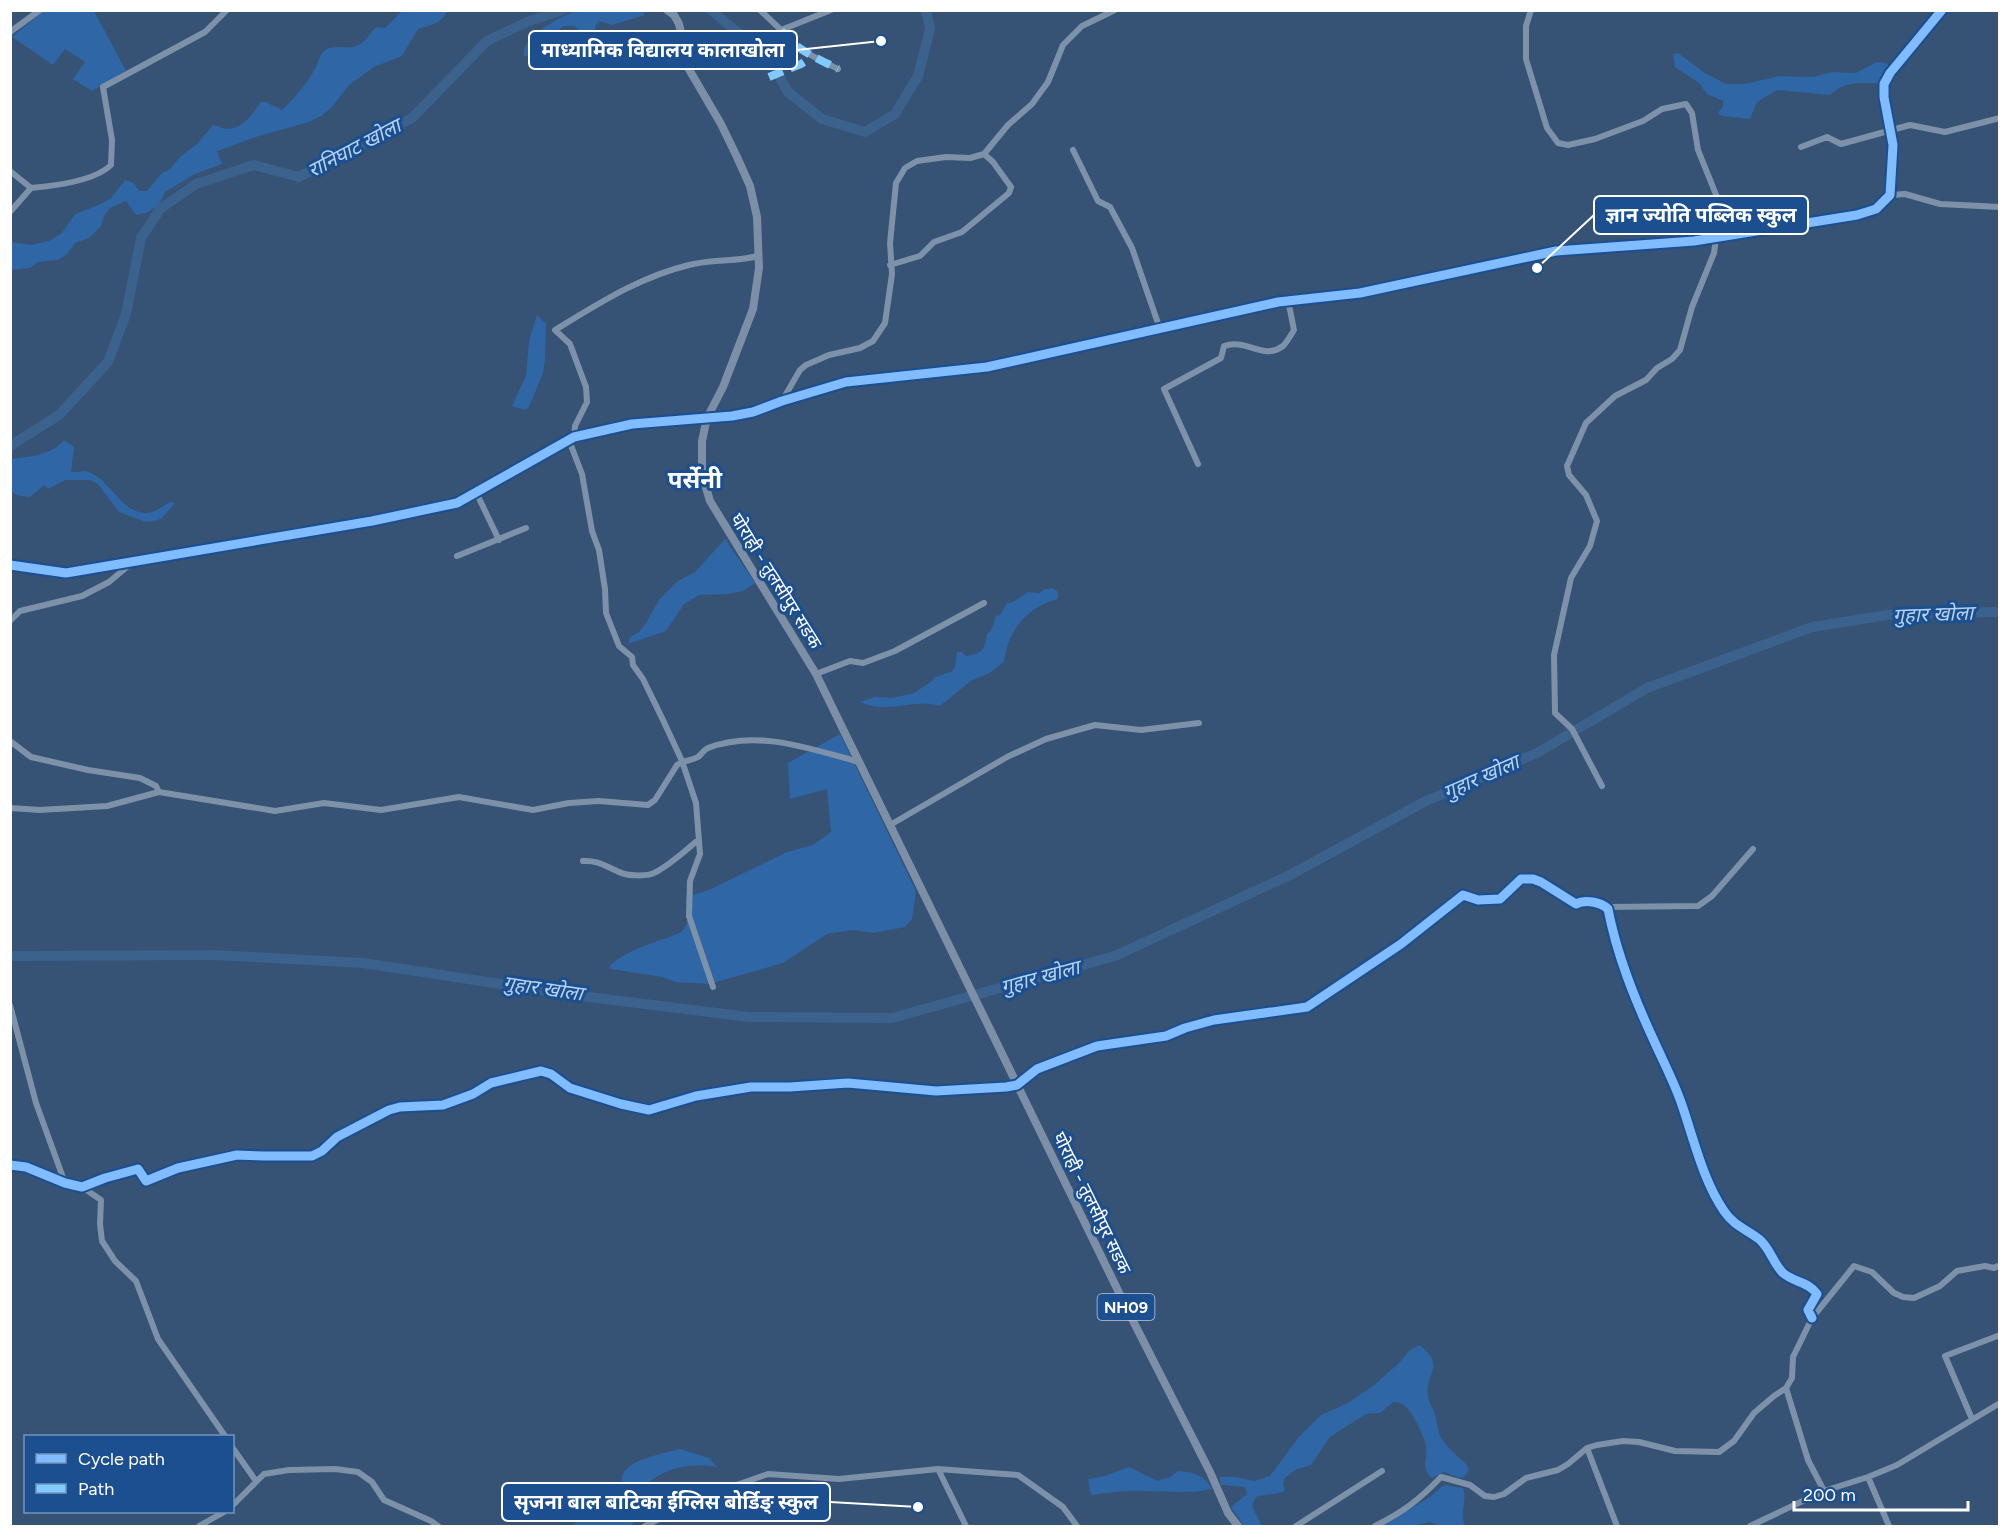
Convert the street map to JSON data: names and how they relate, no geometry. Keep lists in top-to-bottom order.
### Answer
{
  "streets": {
    "main road": ["घोराही - तुलसीपुर सडक", "NH09"]
  },
  "districts": ["पर्सेनी"],
  "water": ["रानिघाट खोला", "गुहार खोला"],
  "places": ["माध्यामिक विद्यालय कालाखोला", "ज्ञान ज्योति पब्लिक स्कुल", "सृजना बाल बाटिका ईंग्लिस बोर्डिङ् स्कुल"],
  "legend": ["Cycle path", "Path"],
  "scale_bar": "200 m"
}
